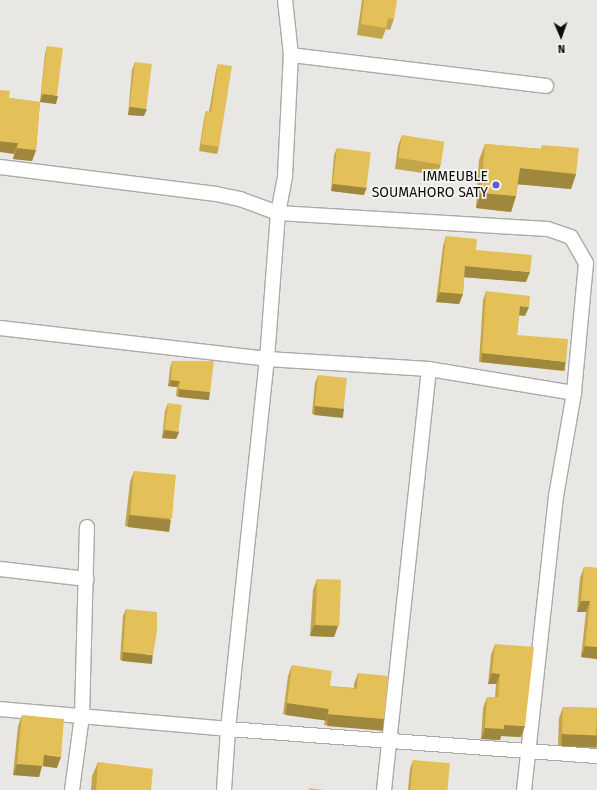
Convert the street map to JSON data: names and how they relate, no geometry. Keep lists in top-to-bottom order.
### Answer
{
  "places": ["IMMEUBLE SOUMAHORO SATY"],
  "north": "bottom"
}
